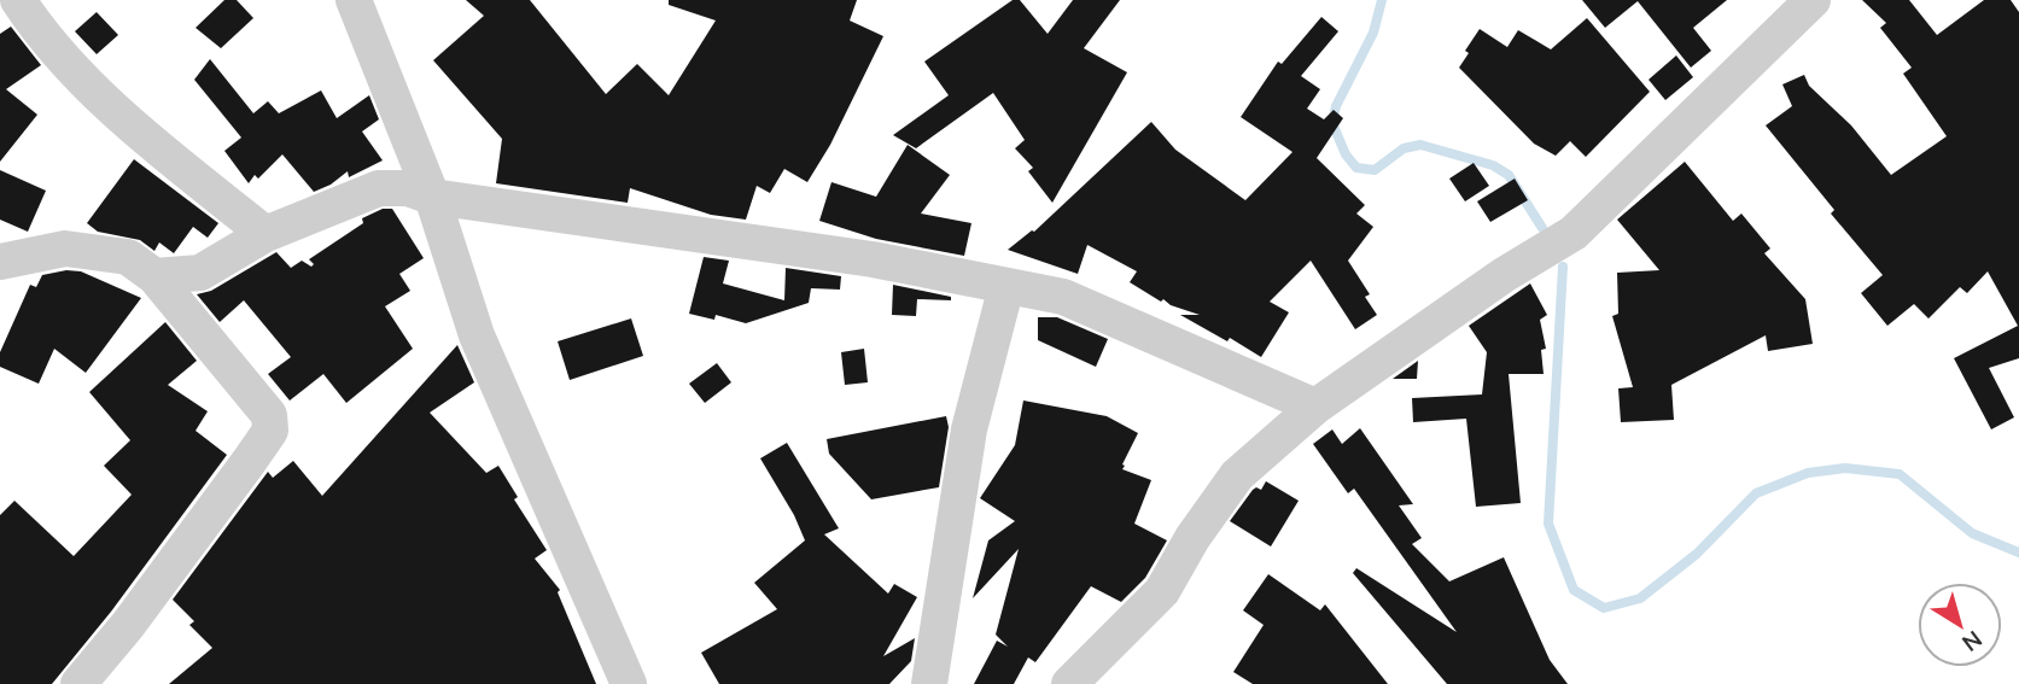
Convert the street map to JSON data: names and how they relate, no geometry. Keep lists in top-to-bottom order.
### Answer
{
  "north": "bottom right"
}
